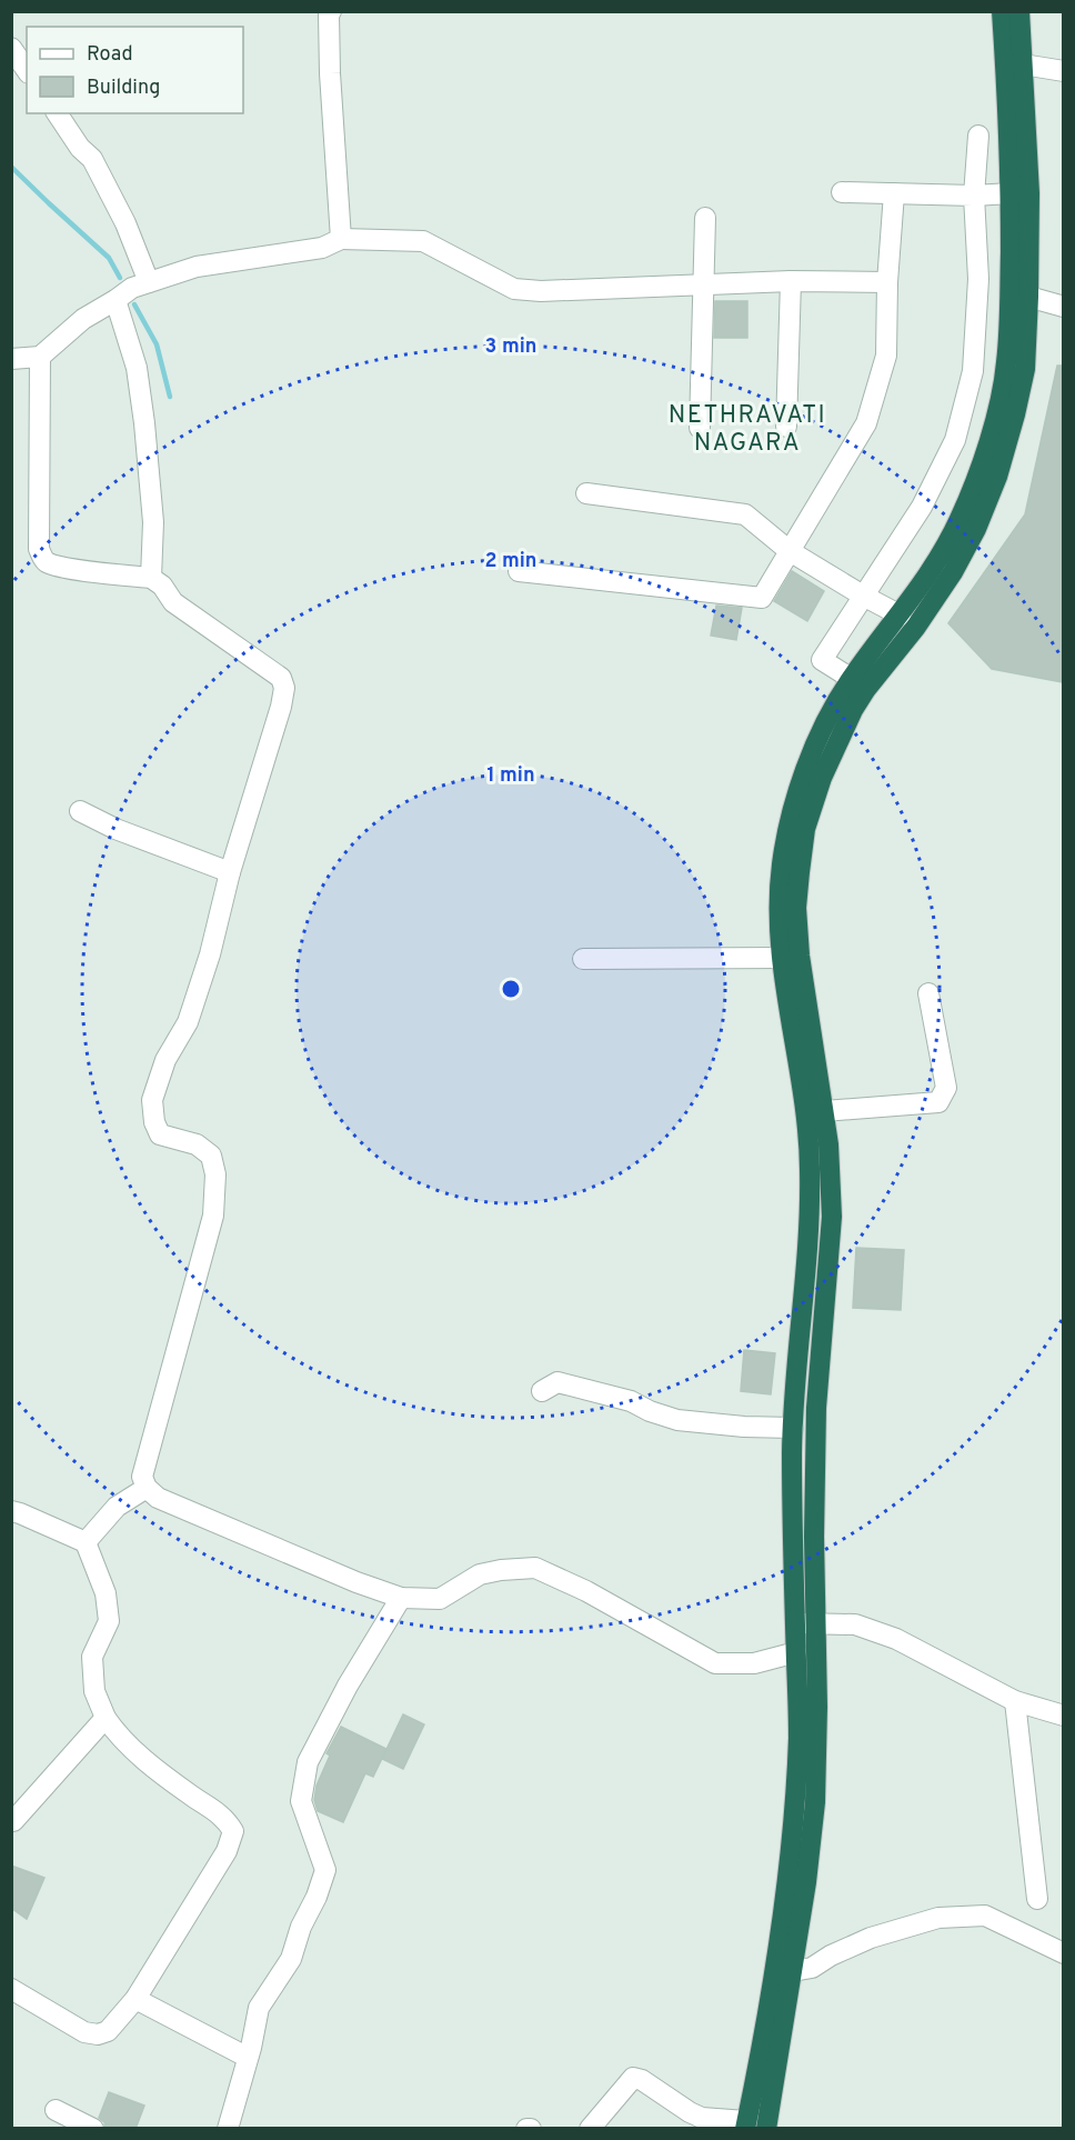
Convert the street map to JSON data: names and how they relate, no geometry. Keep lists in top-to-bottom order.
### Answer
{
  "districts": ["NETHRAVATI NAGARA"],
  "legend": ["Road", "Building"],
  "rings": ["3 min", "2 min", "1 min"]
}
